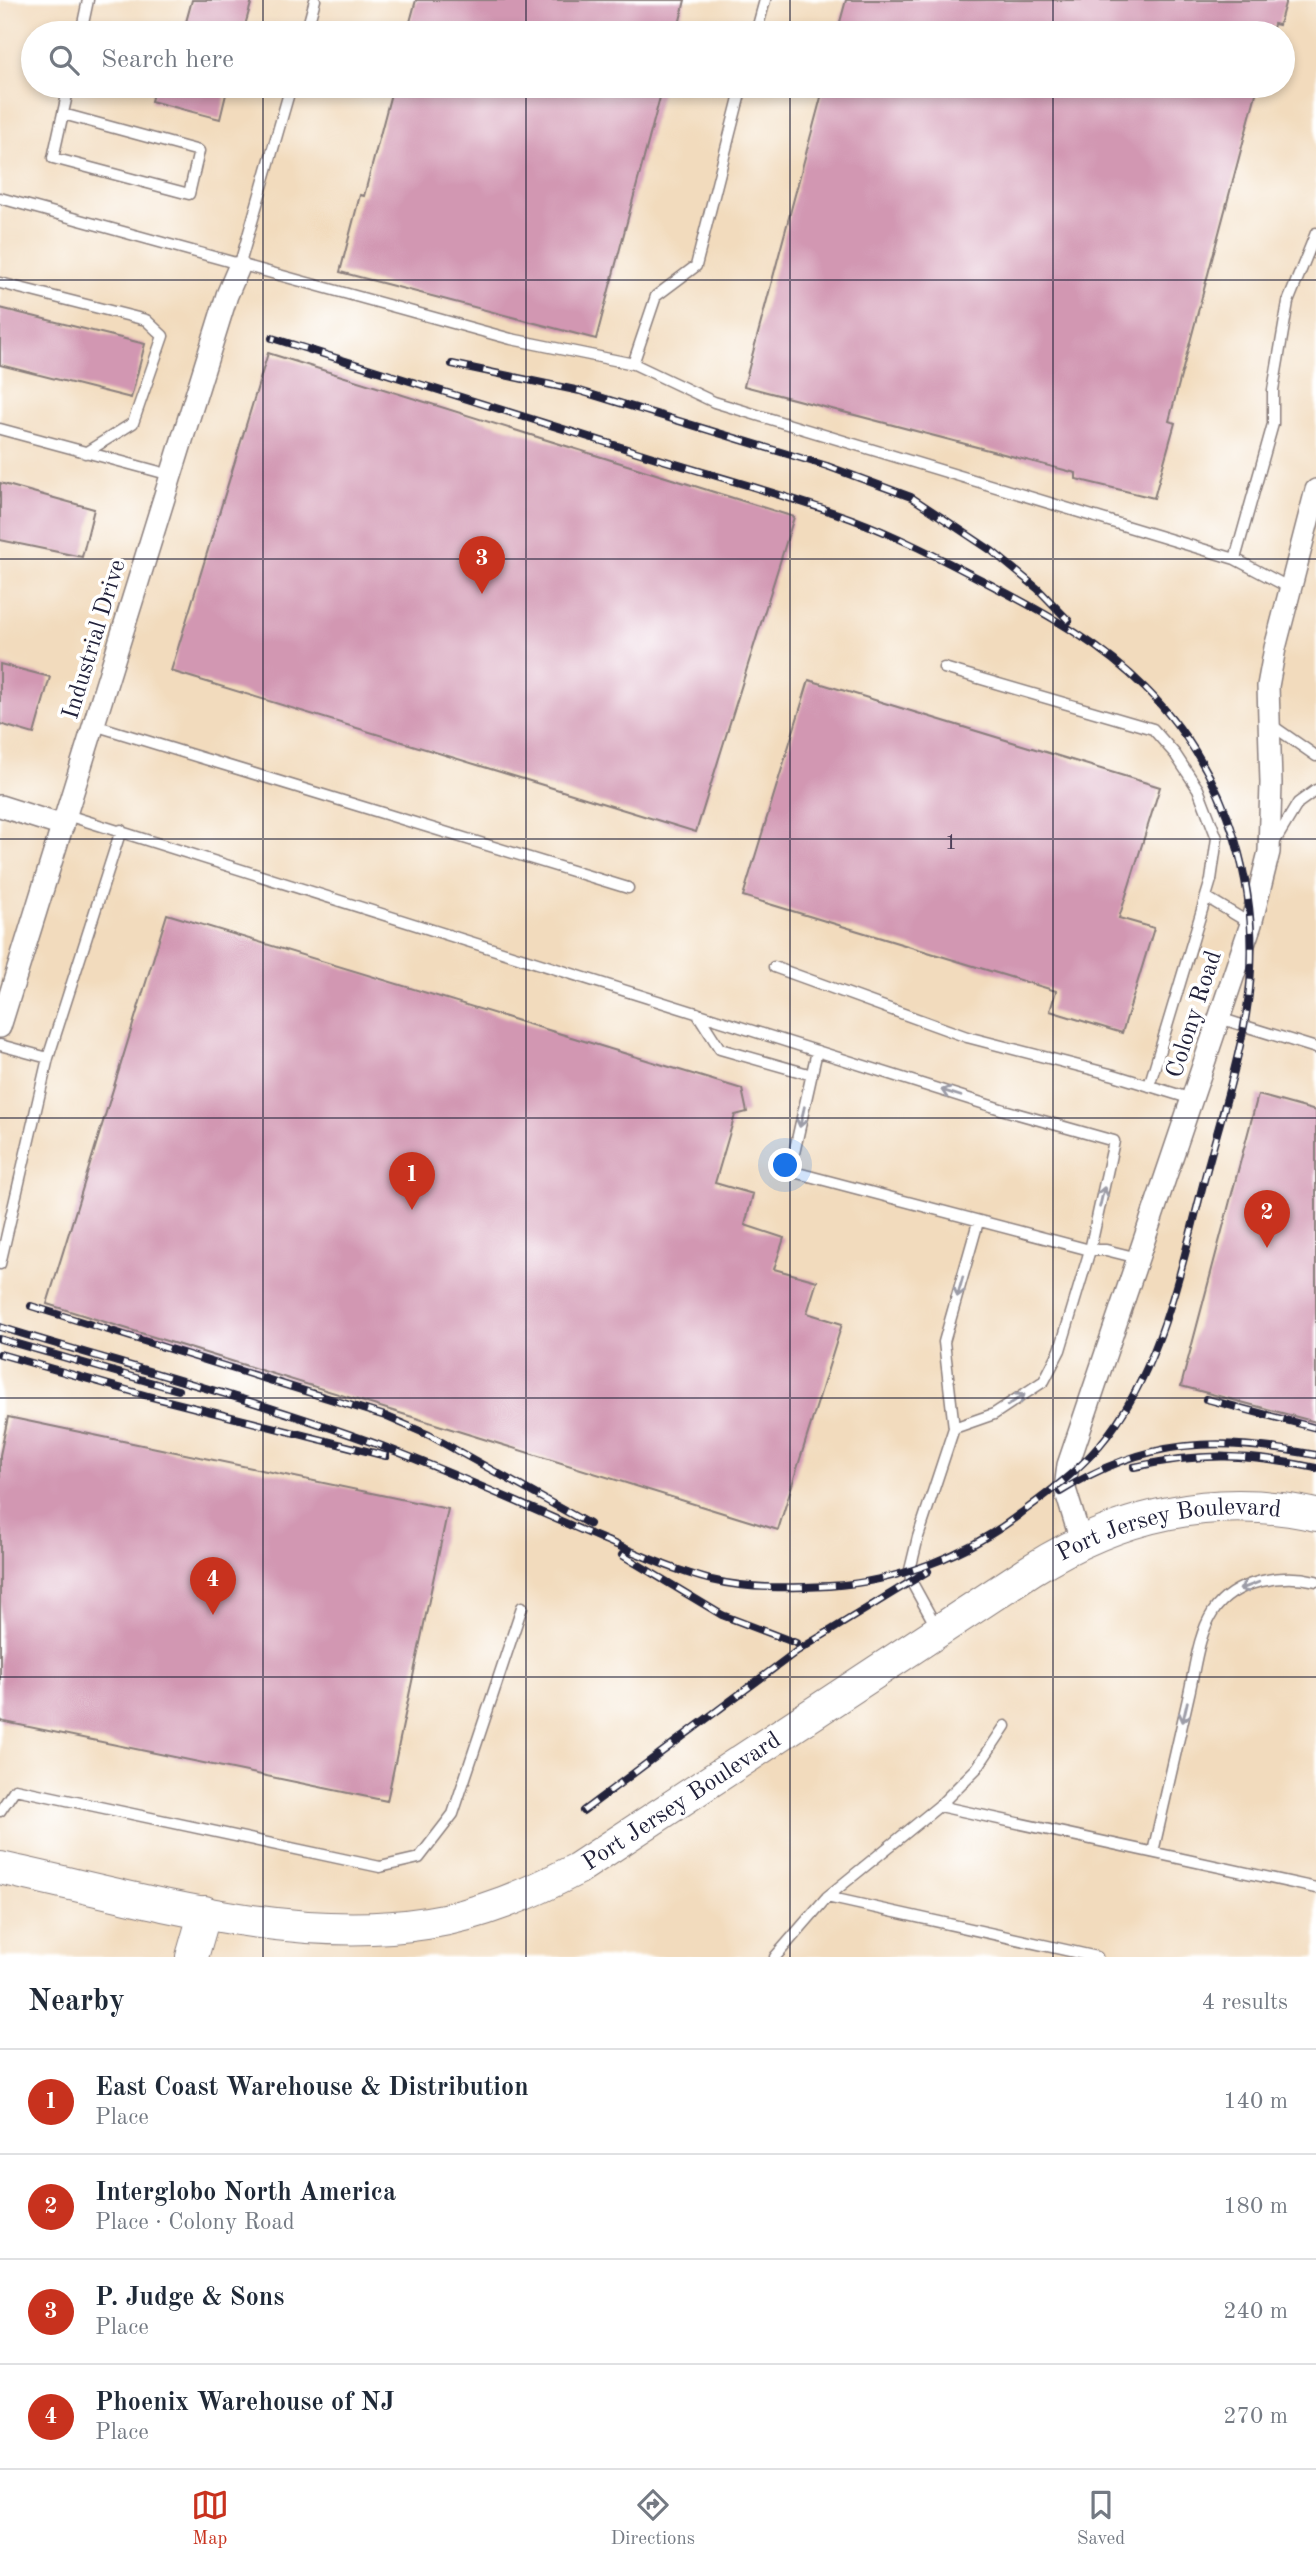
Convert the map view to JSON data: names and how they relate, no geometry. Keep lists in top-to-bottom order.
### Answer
{
  "streets": {
    "street": ["Industrial Drive", "Colony Road", "Port Jersey Boulevard"]
  },
  "crossings": [
    ["Colony Road", "Port Jersey Boulevard"]
  ],
  "house_numbers": ["1"],
  "page": {
    "search": "Search here",
    "pins": [
      "3",
      "1",
      "2",
      "4"
    ],
    "heading": ["Nearby", "4 results"],
    "list": [
      {
        "mark": "1",
        "name": "East Coast Warehouse & Distribution",
        "note": "Place",
        "value": "140 m"
      },
      {
        "mark": "2",
        "name": "Interglobo North America",
        "note": "Place · Colony Road",
        "value": "180 m"
      },
      {
        "mark": "3",
        "name": "P. Judge & Sons",
        "note": "Place",
        "value": "240 m"
      },
      {
        "mark": "4",
        "name": "Phoenix Warehouse of NJ",
        "note": "Place",
        "value": "270 m"
      }
    ],
    "nav": ["Map", "Directions", "Saved"]
  }
}
